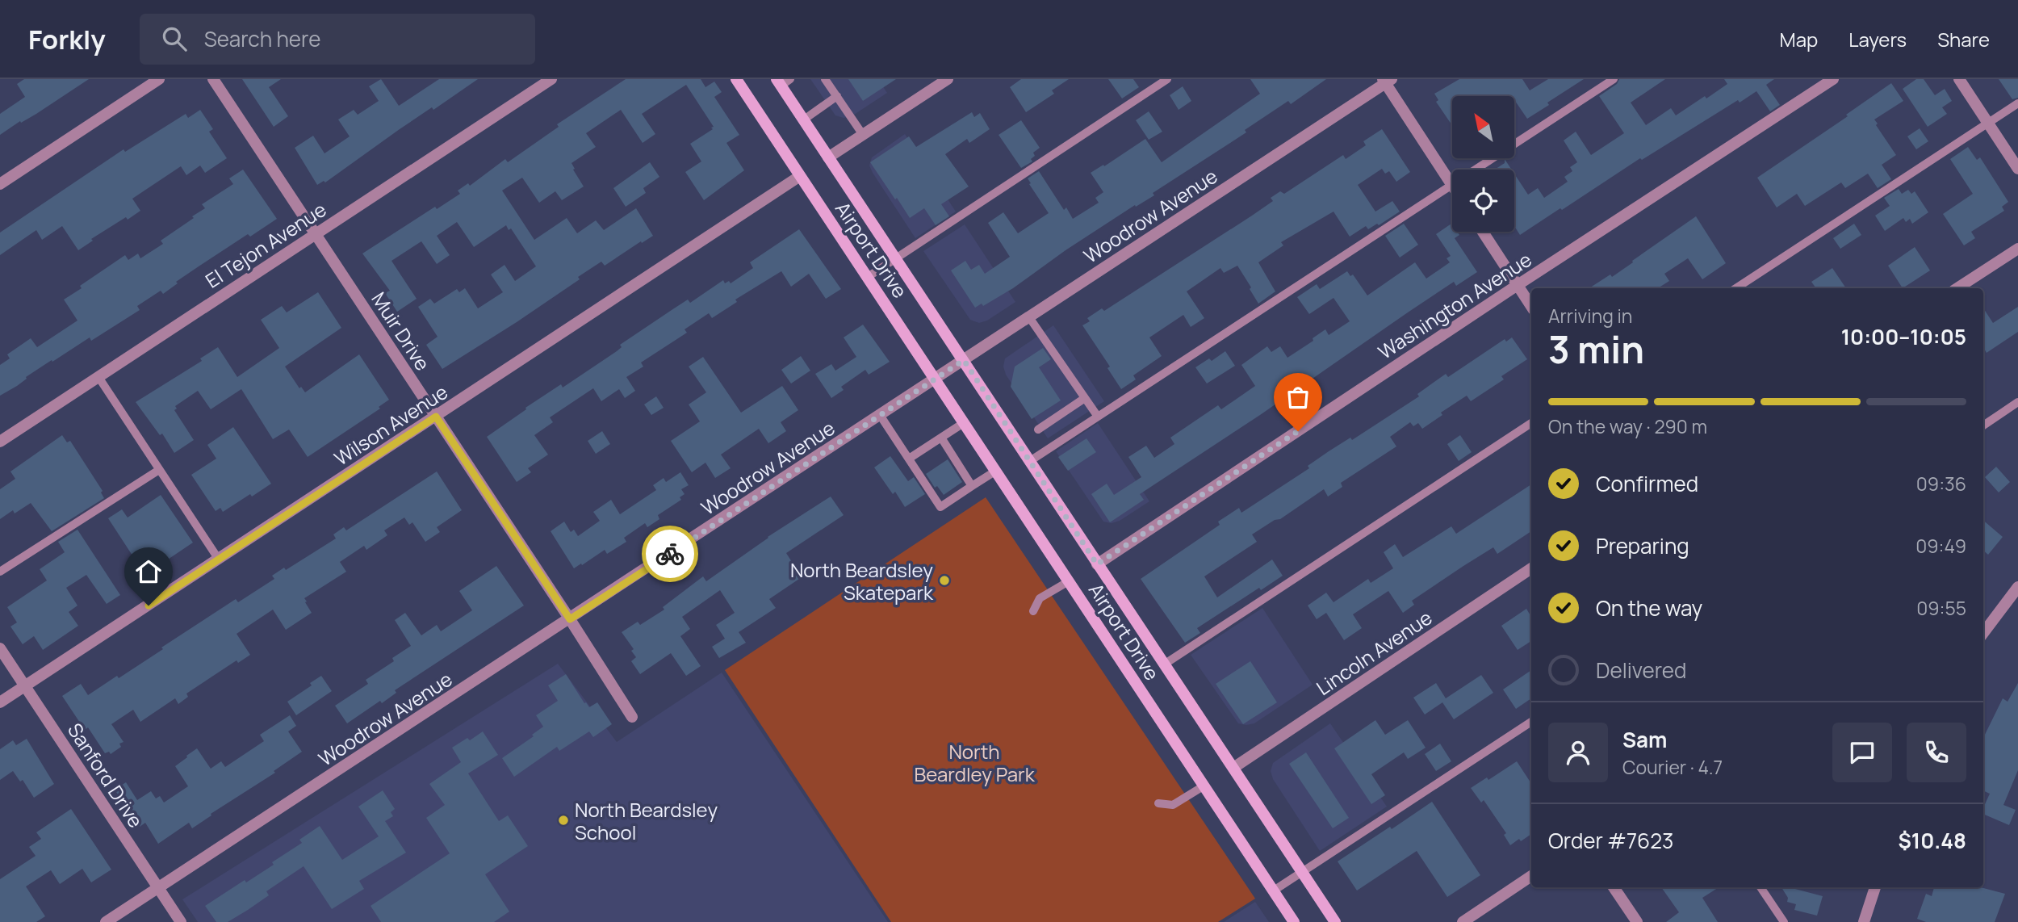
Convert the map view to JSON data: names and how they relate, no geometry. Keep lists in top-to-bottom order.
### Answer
{
  "streets": {
    "main road": ["Airport Drive"],
    "street": [
      "Woodrow Avenue",
      "El Tejon Avenue",
      "Washington Avenue",
      "Muir Drive",
      "Wilson Avenue",
      "Lincoln Avenue",
      "Sanford Drive"
    ]
  },
  "crossings": [
    ["Woodrow Avenue", "Airport Drive"],
    ["Woodrow Avenue", "Muir Drive"],
    ["Woodrow Avenue", "Sanford Drive"],
    ["El Tejon Avenue", "Muir Drive"],
    ["Airport Drive", "Washington Avenue"],
    ["Airport Drive", "Wilson Avenue"],
    ["Airport Drive", "Lincoln Avenue"],
    ["Muir Drive", "Wilson Avenue"],
    ["Wilson Avenue", "Sanford Drive"]
  ],
  "parks": ["North Beardley Park"],
  "places": ["North Beardsley Skatepark", "North Beardsley School"],
  "north": "top left",
  "page": {
    "header": "Forkly",
    "search": "Search here",
    "nav": ["Map", "Layers", "Share"],
    "heading": ["3 min", "Arriving in", "10:00–10:05"],
    "panel": [
      "Sam",
      "Courier · 4.7",
      "Order #7623",
      "$10.48"
    ],
    "bar": "On the way · 290 m",
    "list": [
      ["Confirmed", "09:36"],
      ["Preparing", "09:49"],
      ["On the way", "09:55"],
      "Delivered"
    ]
  }
}
